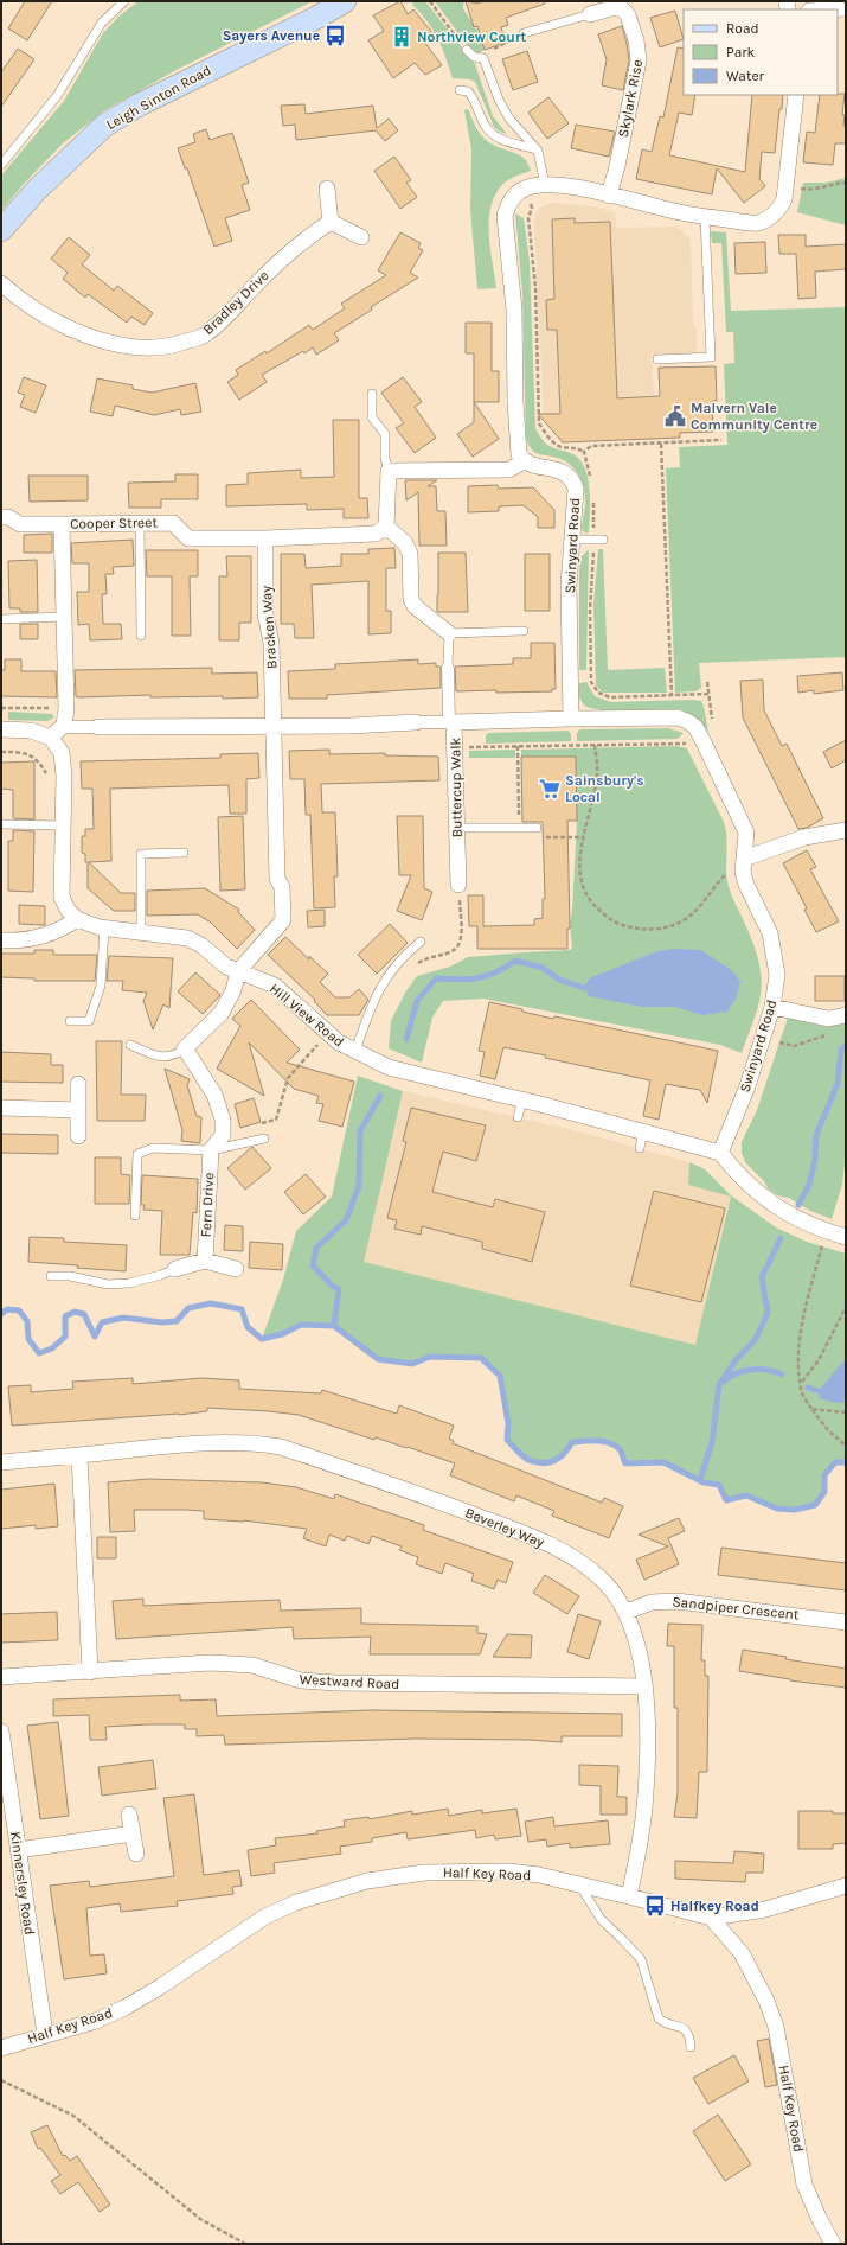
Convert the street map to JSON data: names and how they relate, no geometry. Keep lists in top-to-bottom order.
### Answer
{
  "streets": {
    "main road": ["Leigh Sinton Road"],
    "street": [
      "Skylark Rise",
      "Bradley Drive",
      "Cooper Street",
      "Swinyard Road",
      "Bracken Way",
      "Buttercup Walk",
      "Hill View Road",
      "Fern Drive",
      "Beverley Way",
      "Sandpiper Crescent",
      "Westward Road",
      "Half Key Road",
      "Kinnersley Road"
    ]
  },
  "crossings": [
    ["Cooper Street", "Bracken Way"],
    ["Swinyard Road", "Buttercup Walk"],
    ["Swinyard Road", "Hill View Road"],
    ["Bracken Way", "Hill View Road"],
    ["Beverley Way", "Sandpiper Crescent"],
    ["Beverley Way", "Westward Road"],
    ["Beverley Way", "Half Key Road"],
    ["Half Key Road", "Kinnersley Road"]
  ],
  "places": {
    "bus stop": ["Sayers Avenue", "Halfkey Road"],
    "building": ["Northview Court"],
    "public building": ["Malvern Vale Community Centre"],
    "supermarket": ["Sainsbury's Local"]
  },
  "legend": ["Road", "Park", "Water"]
}
